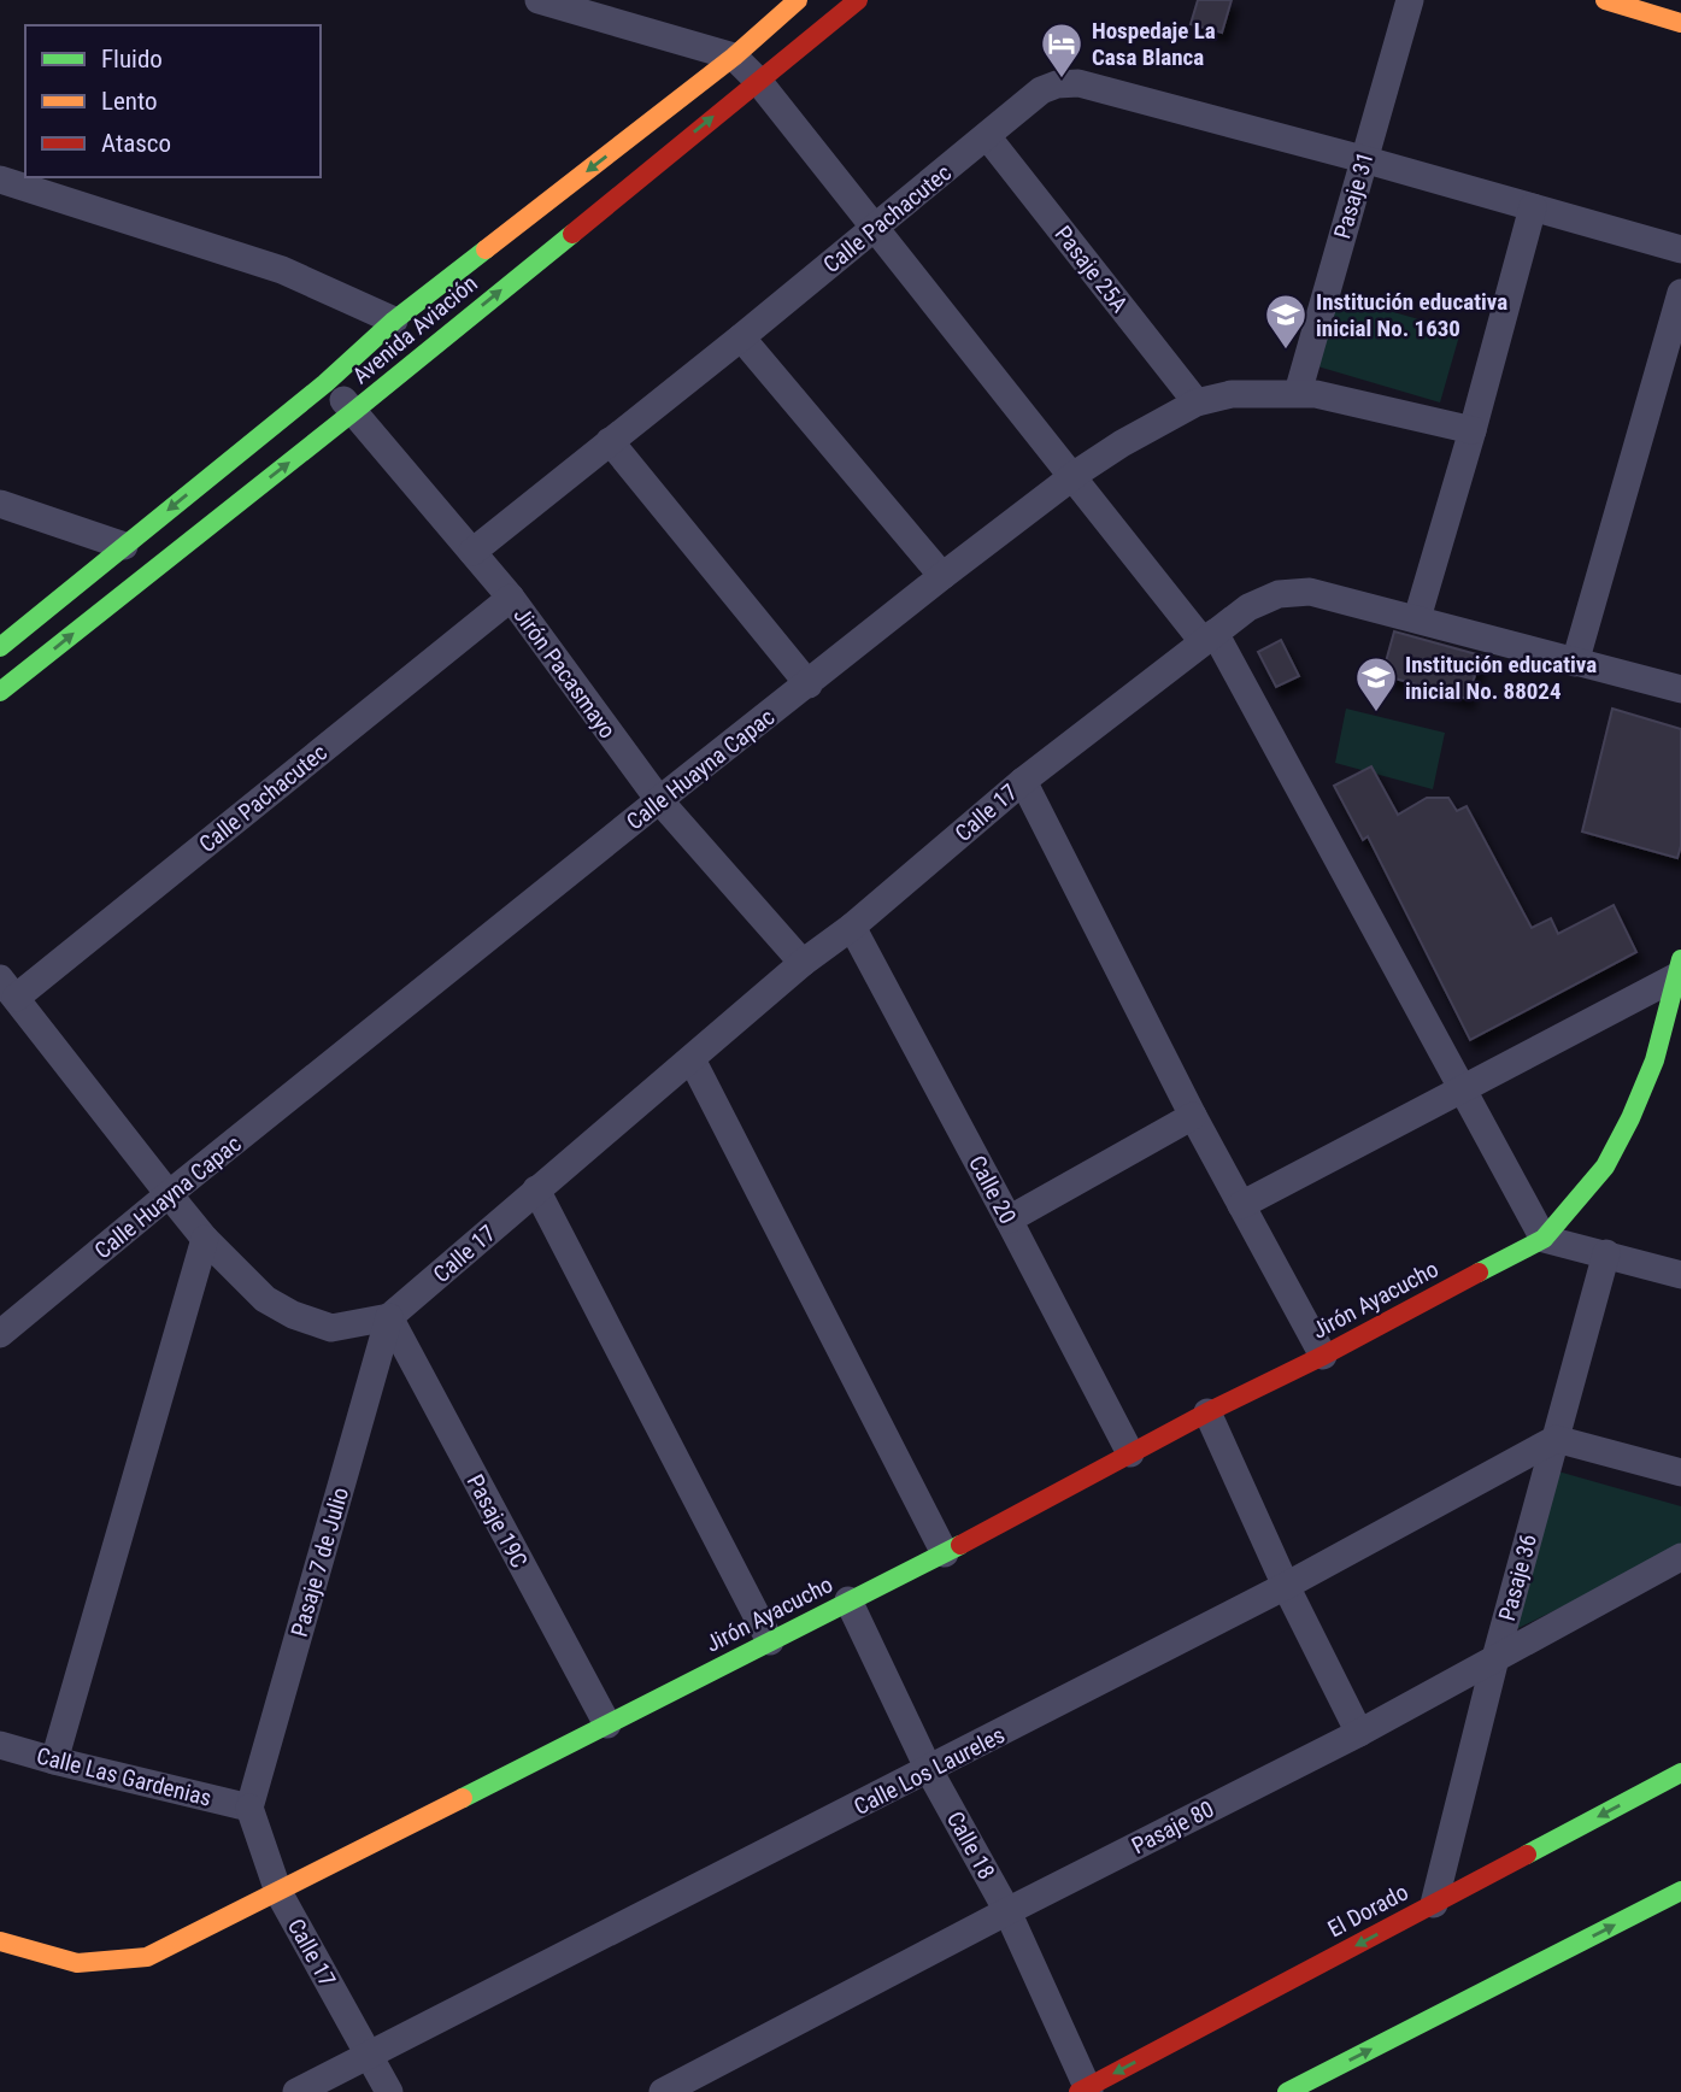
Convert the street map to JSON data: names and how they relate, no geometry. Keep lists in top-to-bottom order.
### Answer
{
  "streets": {
    "street": [
      "Pasaje 31",
      "Calle Pachacutec",
      "Pasaje 25A",
      "Avenida Aviación",
      "Jirón Pacasmayo",
      "Calle Huayna Capac",
      "Calle 17",
      "Calle 20",
      "Jirón Ayacucho",
      "Pasaje 19C",
      "Pasaje 7 de Julio",
      "Pasaje 36",
      "Calle Los Laureles",
      "Calle Las Gardenias",
      "Pasaje 80",
      "Calle 18",
      "El Dorado"
    ]
  },
  "crossings": [
    ["Pasaje 31", "Calle Pachacutec"],
    ["Pasaje 31", "Calle Huayna Capac"],
    ["Calle Pachacutec", "Pasaje 25A"],
    ["Calle Pachacutec", "Jirón Pacasmayo"],
    ["Pasaje 25A", "Calle Huayna Capac"],
    ["Avenida Aviación", "Jirón Pacasmayo"],
    ["Jirón Pacasmayo", "Calle Huayna Capac"],
    ["Jirón Pacasmayo", "Calle 17"],
    ["Calle 17", "Calle 20"],
    ["Calle 17", "Jirón Ayacucho"],
    ["Calle 17", "Pasaje 19C"],
    ["Calle 17", "Pasaje 7 de Julio"],
    ["Calle 17", "Calle Los Laureles"],
    ["Calle 17", "Calle Las Gardenias"],
    ["Calle 20", "Jirón Ayacucho"],
    ["Jirón Ayacucho", "Pasaje 19C"],
    ["Jirón Ayacucho", "Calle 18"],
    ["Pasaje 19C", "Pasaje 7 de Julio"],
    ["Pasaje 7 de Julio", "Calle Las Gardenias"],
    ["Pasaje 36", "Calle Los Laureles"],
    ["Pasaje 36", "Pasaje 80"],
    ["Pasaje 36", "El Dorado"],
    ["Calle Los Laureles", "Calle 18"],
    ["Pasaje 80", "Calle 18"],
    ["Calle 18", "El Dorado"]
  ],
  "places": {
    "hotel": ["Hospedaje La Casa Blanca"],
    "school or university": ["Institución educativa inicial No. 1630", "Institución educativa inicial No. 88024"]
  },
  "legend": ["Fluido", "Lento", "Atasco"]
}
